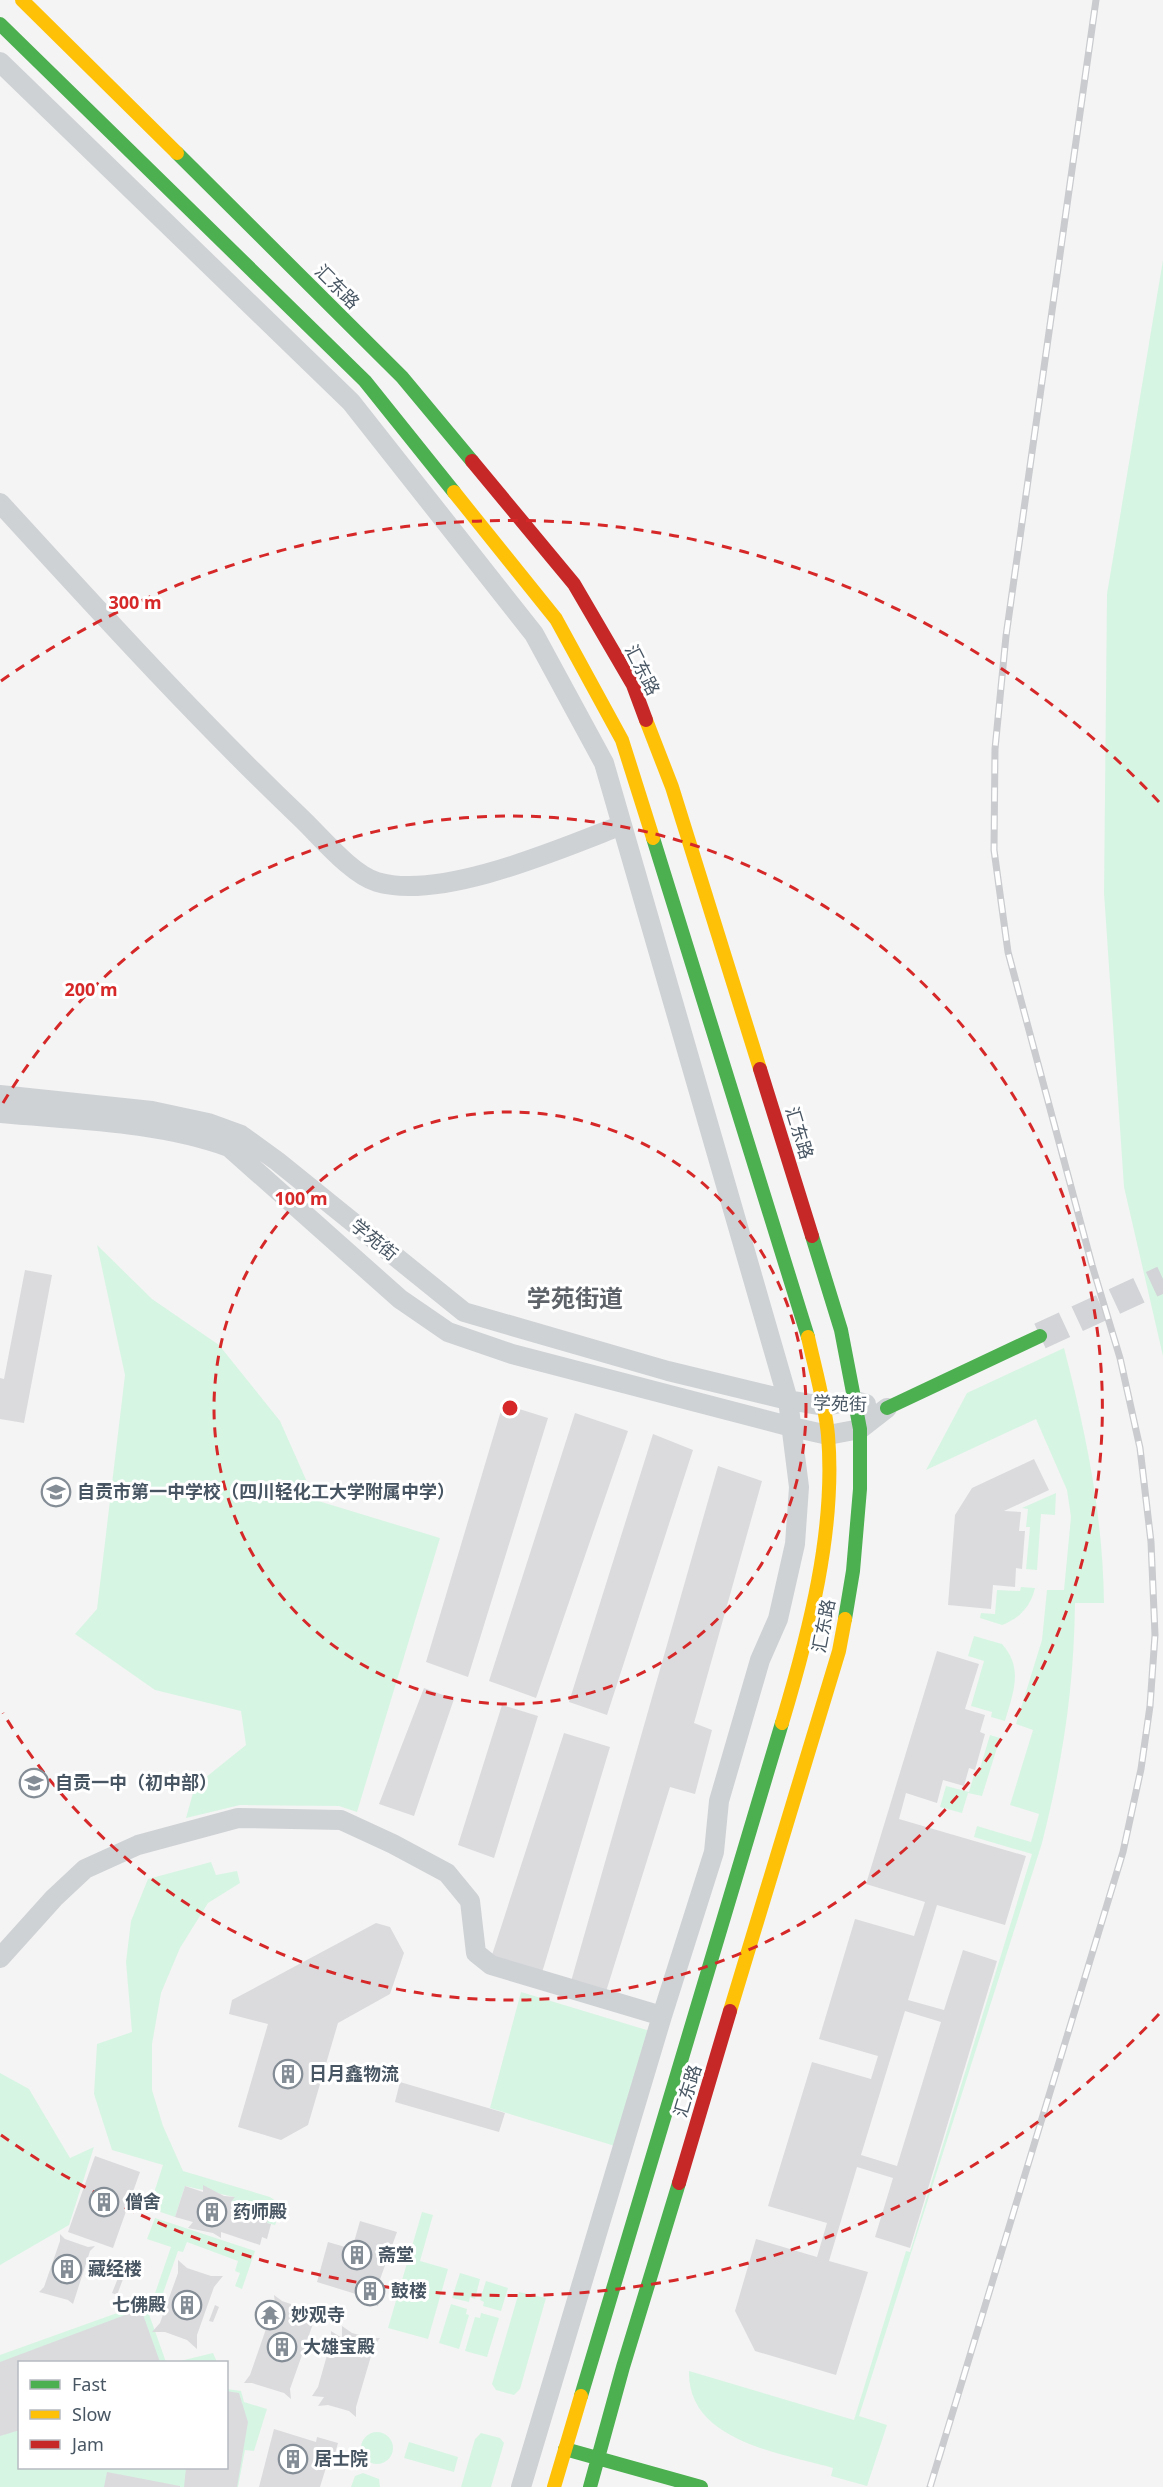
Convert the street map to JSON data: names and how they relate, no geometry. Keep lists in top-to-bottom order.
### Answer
{
  "streets": {
    "main road": ["汇东路"],
    "street": ["学苑街"]
  },
  "crossings": [
    ["汇东路", "学苑街"]
  ],
  "districts": ["学苑街道"],
  "places": {
    "school or university": ["自贡市第一中学校（四川轻化工大学附属中学）", "自贡一中（初中部）"],
    "building": [
      "日月鑫物流",
      "僧舍",
      "药师殿",
      "斋堂",
      "藏经楼",
      "鼓楼",
      "七佛殿",
      "大雄宝殿",
      "居士院"
    ],
    "temple": ["妙观寺"]
  },
  "legend": ["Fast", "Slow", "Jam"],
  "rings": ["300 m", "200 m", "100 m"]
}
